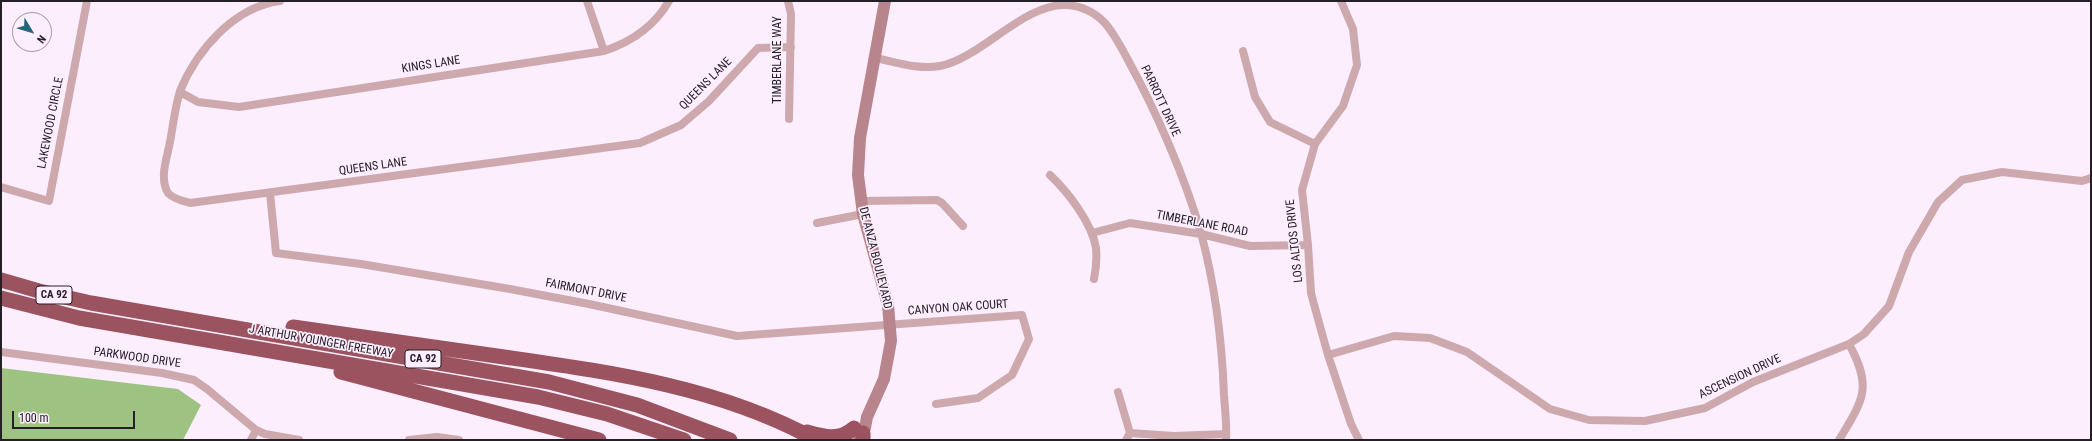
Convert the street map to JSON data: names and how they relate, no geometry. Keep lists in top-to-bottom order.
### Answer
{
  "streets": {
    "highway": ["CA 92", "J ARTHUR YOUNGER FREEWAY"],
    "street": [
      "TIMBERLANE WAY",
      "KINGS LANE",
      "QUEENS LANE",
      "PARROTT DRIVE",
      "LAKEWOOD CIRCLE",
      "TIMBERLANE ROAD",
      "LOS ALTOS DRIVE",
      "DE ANZA BOULEVARD",
      "FAIRMONT DRIVE",
      "CANYON OAK COURT",
      "PARKWOOD DRIVE",
      "ASCENSION DRIVE"
    ]
  },
  "crossings": [
    ["TIMBERLANE WAY", "QUEENS LANE"],
    ["KINGS LANE", "QUEENS LANE"],
    ["QUEENS LANE", "FAIRMONT DRIVE"],
    ["PARROTT DRIVE", "TIMBERLANE ROAD"],
    ["PARROTT DRIVE", "DE ANZA BOULEVARD"],
    ["TIMBERLANE ROAD", "LOS ALTOS DRIVE"],
    ["LOS ALTOS DRIVE", "ASCENSION DRIVE"],
    ["DE ANZA BOULEVARD", "FAIRMONT DRIVE"],
    ["DE ANZA BOULEVARD", "CANYON OAK COURT"],
    ["FAIRMONT DRIVE", "CANYON OAK COURT"]
  ],
  "scale_bar": "100 m",
  "north": "bottom right"
}
